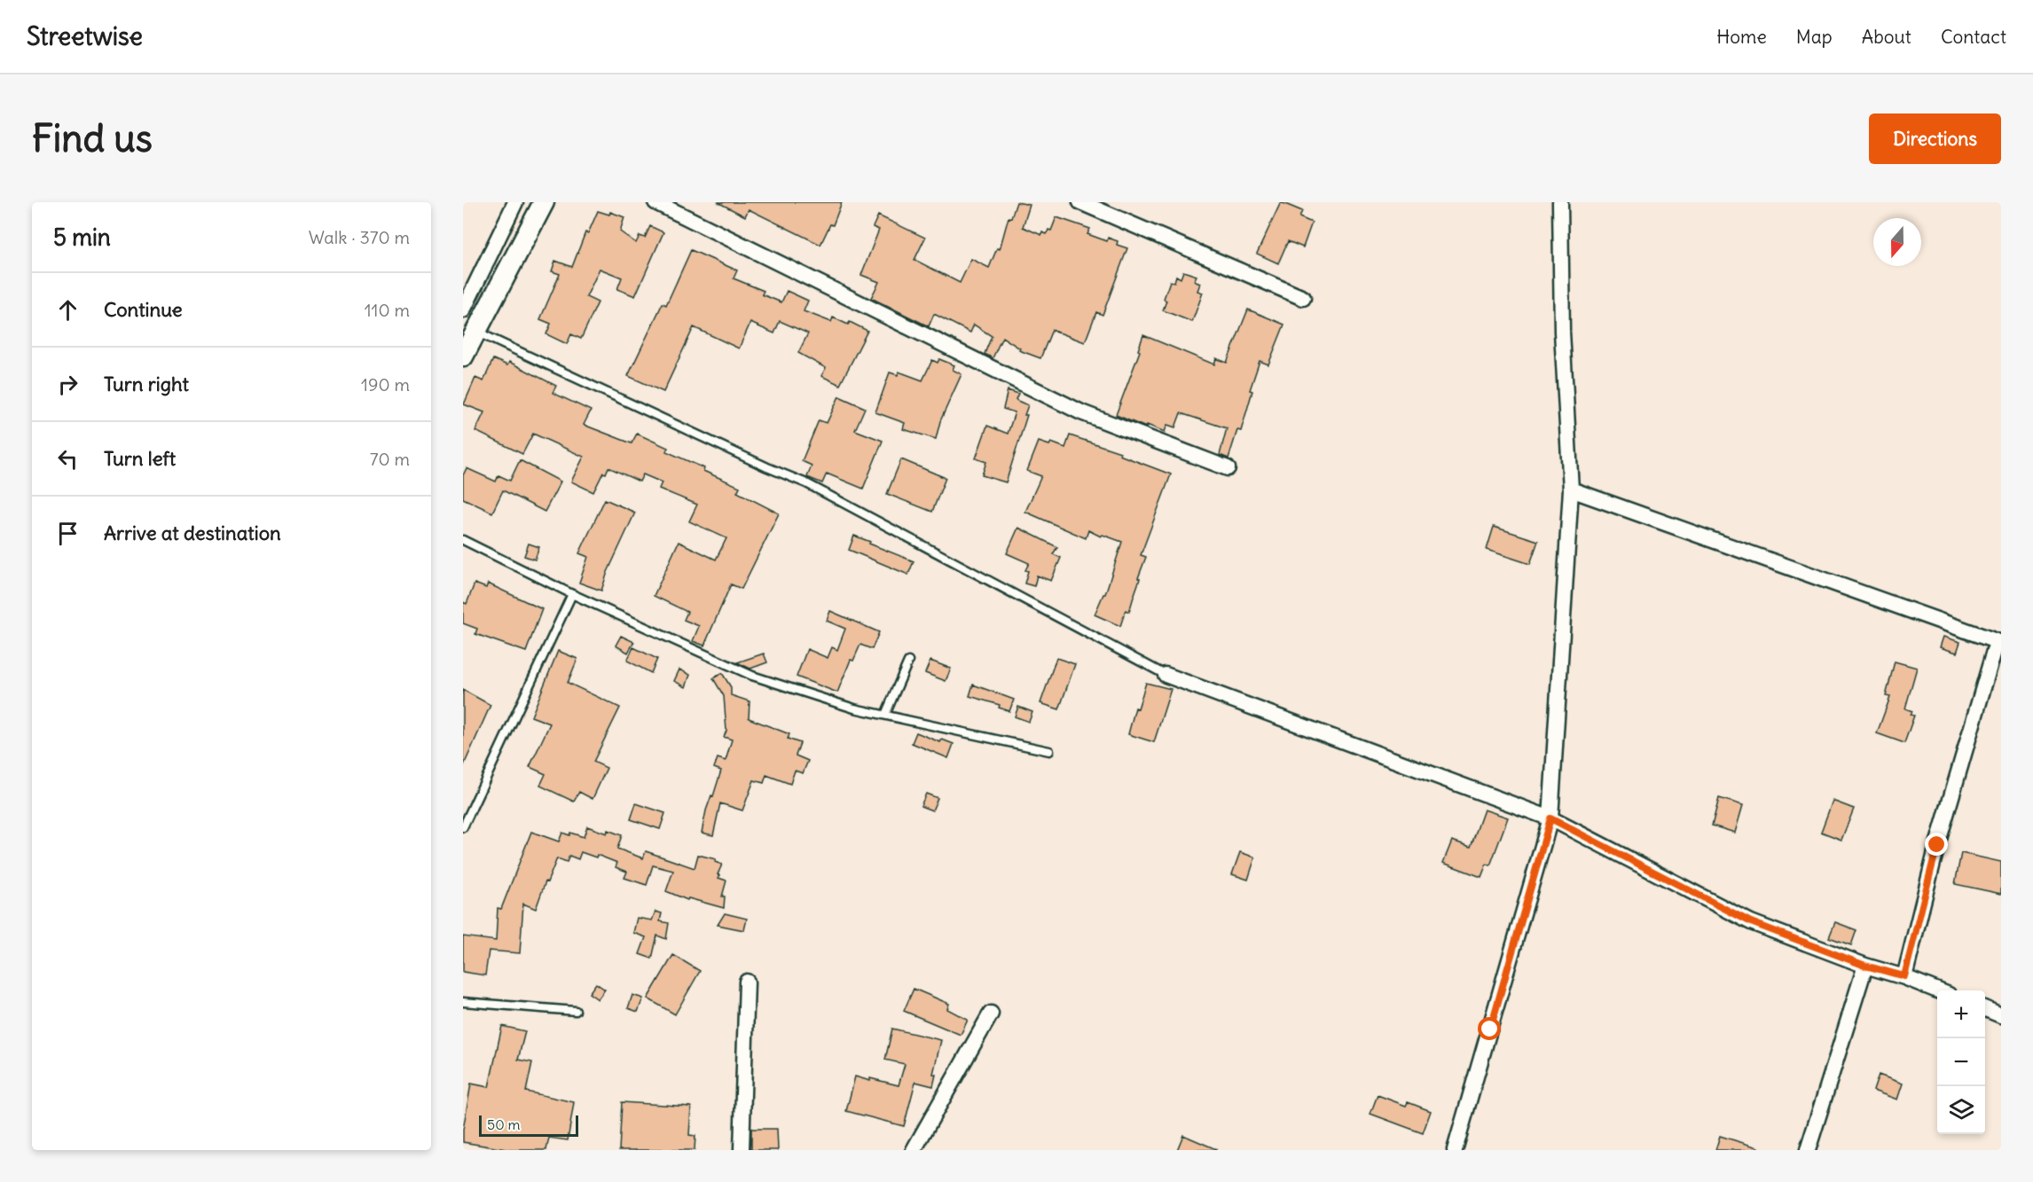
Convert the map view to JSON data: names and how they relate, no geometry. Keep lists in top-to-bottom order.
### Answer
{
  "scale_bar": "50 m",
  "north": "bottom",
  "page": {
    "header": "Streetwise",
    "nav": [
      "Home",
      "Map",
      "About",
      "Contact"
    ],
    "buttons": "Directions",
    "title": "Find us",
    "heading": ["5 min", "Walk · 370 m"],
    "list": [
      ["Continue", "110 m"],
      ["Turn right", "190 m"],
      ["Turn left", "70 m"],
      "Arrive at destination"
    ],
    "map_buttons": ["+", "−"],
    "scale": "50 m"
  }
}
